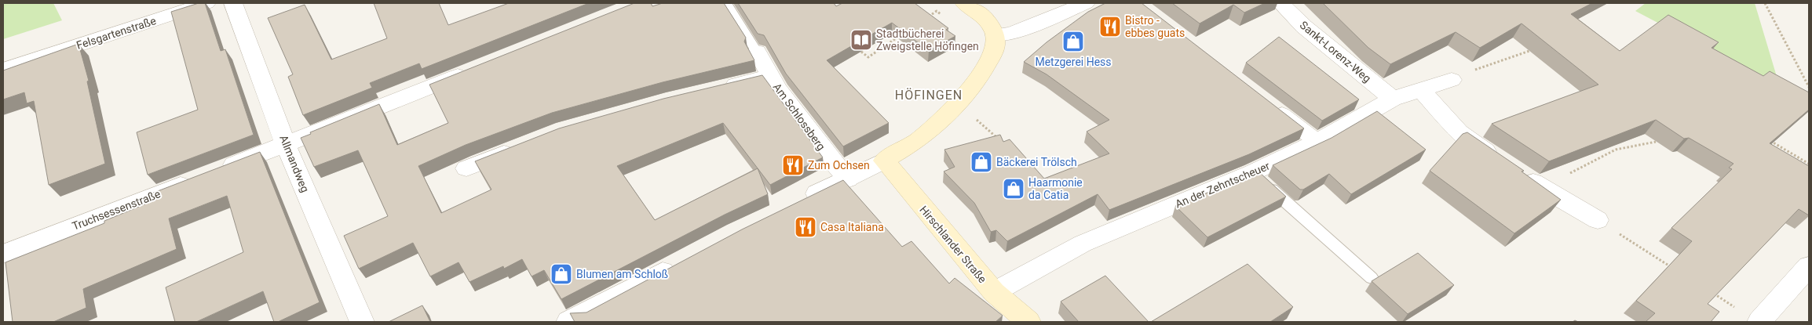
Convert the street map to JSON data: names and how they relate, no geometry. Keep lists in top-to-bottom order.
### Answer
{
  "streets": {
    "main road": ["Hirschlander Straße"],
    "street": [
      "Felsgartenstraße",
      "Sankt-Lorenz-Weg",
      "Am Schlossberg",
      "Allmandweg",
      "An der Zehntscheuer",
      "Truchsessenstraße"
    ]
  },
  "crossings": [
    ["Sankt-Lorenz-Weg", "An der Zehntscheuer"],
    ["Allmandweg", "Truchsessenstraße"],
    ["An der Zehntscheuer", "Hirschlander Straße"]
  ],
  "districts": ["HÖFINGEN"],
  "places": {
    "restaurant": ["Bistro - ebbes guats", "Zum Ochsen", "Casa Italiana"],
    "library": ["Stadtbücherei Zweigstelle Höfingen"],
    "shop": [
      "Metzgerei Hess",
      "Bäckerei Trölsch",
      "Haarmonie da Catia",
      "Blumen am Schloß"
    ]
  }
}
